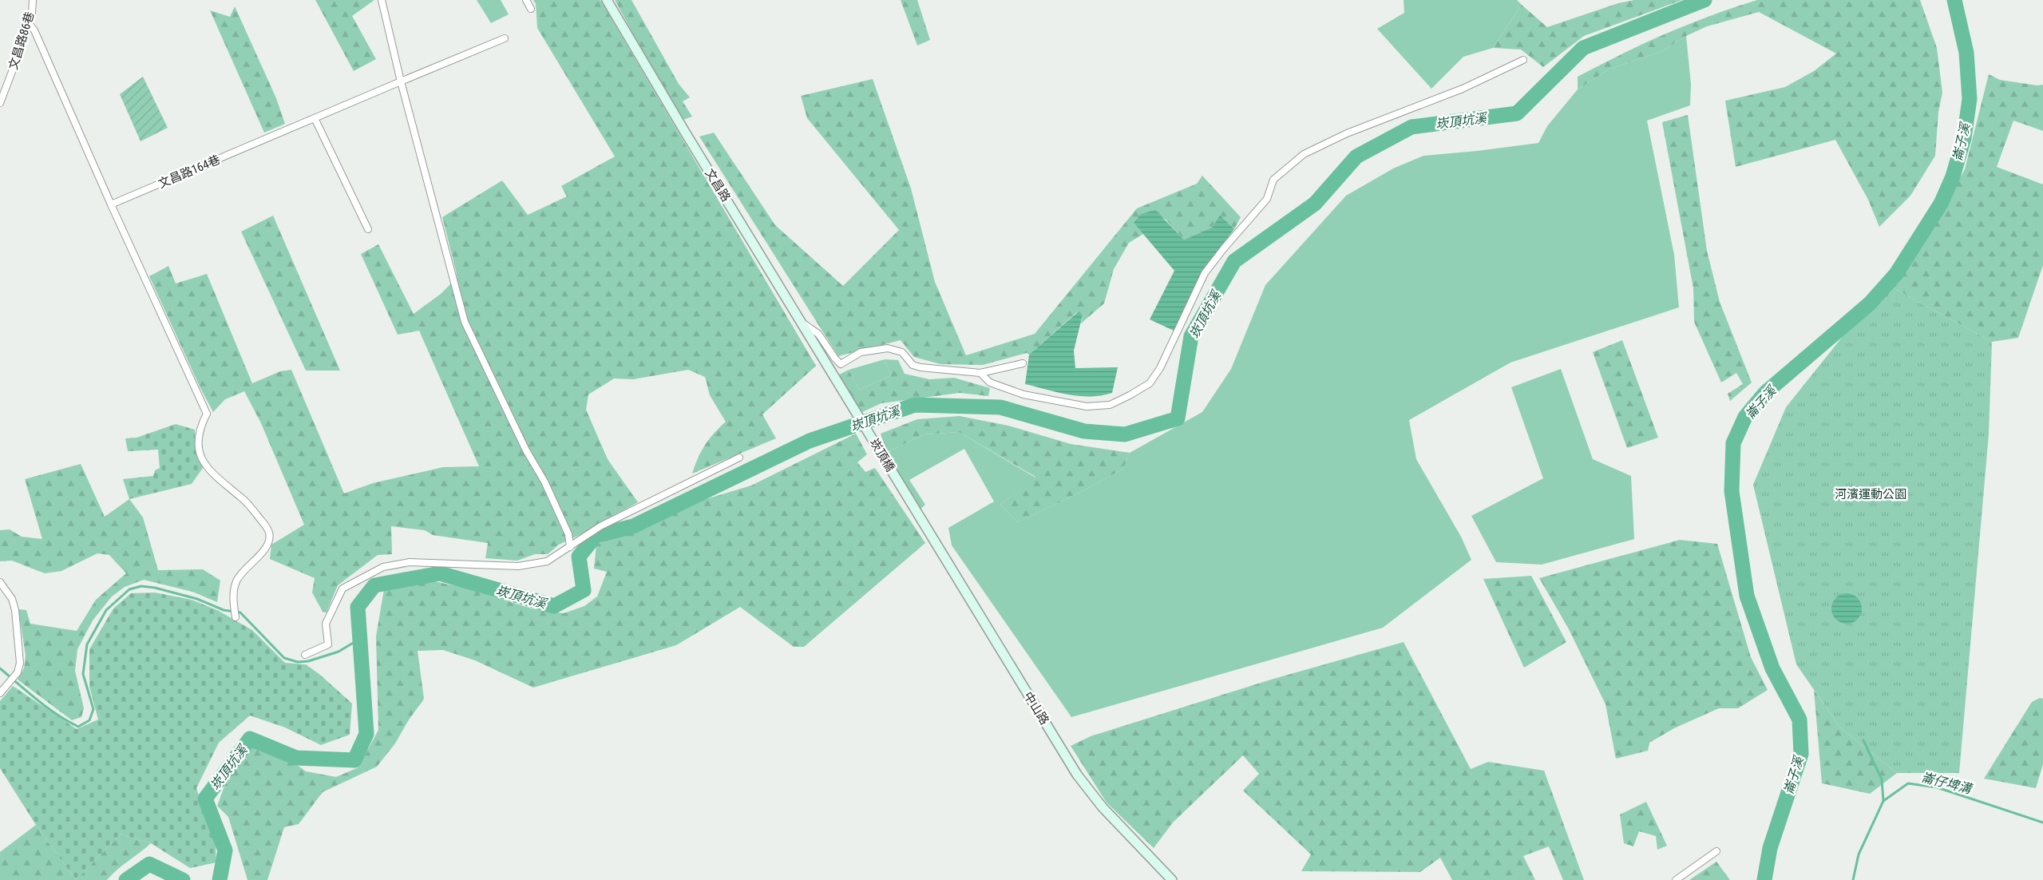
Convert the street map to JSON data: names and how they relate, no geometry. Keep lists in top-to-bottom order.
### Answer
{
  "streets": {
    "main road": ["文昌路", "崁頂橋", "中山路"],
    "street": ["文昌路86巷", "文昌路164巷"]
  },
  "crossings": [
    ["文昌路", "崁頂橋"],
    ["崁頂橋", "中山路"]
  ],
  "water": ["崁頂坑溪", "崙子溪", "崙仔埤溝"],
  "parks": ["河濱運動公園"]
}
